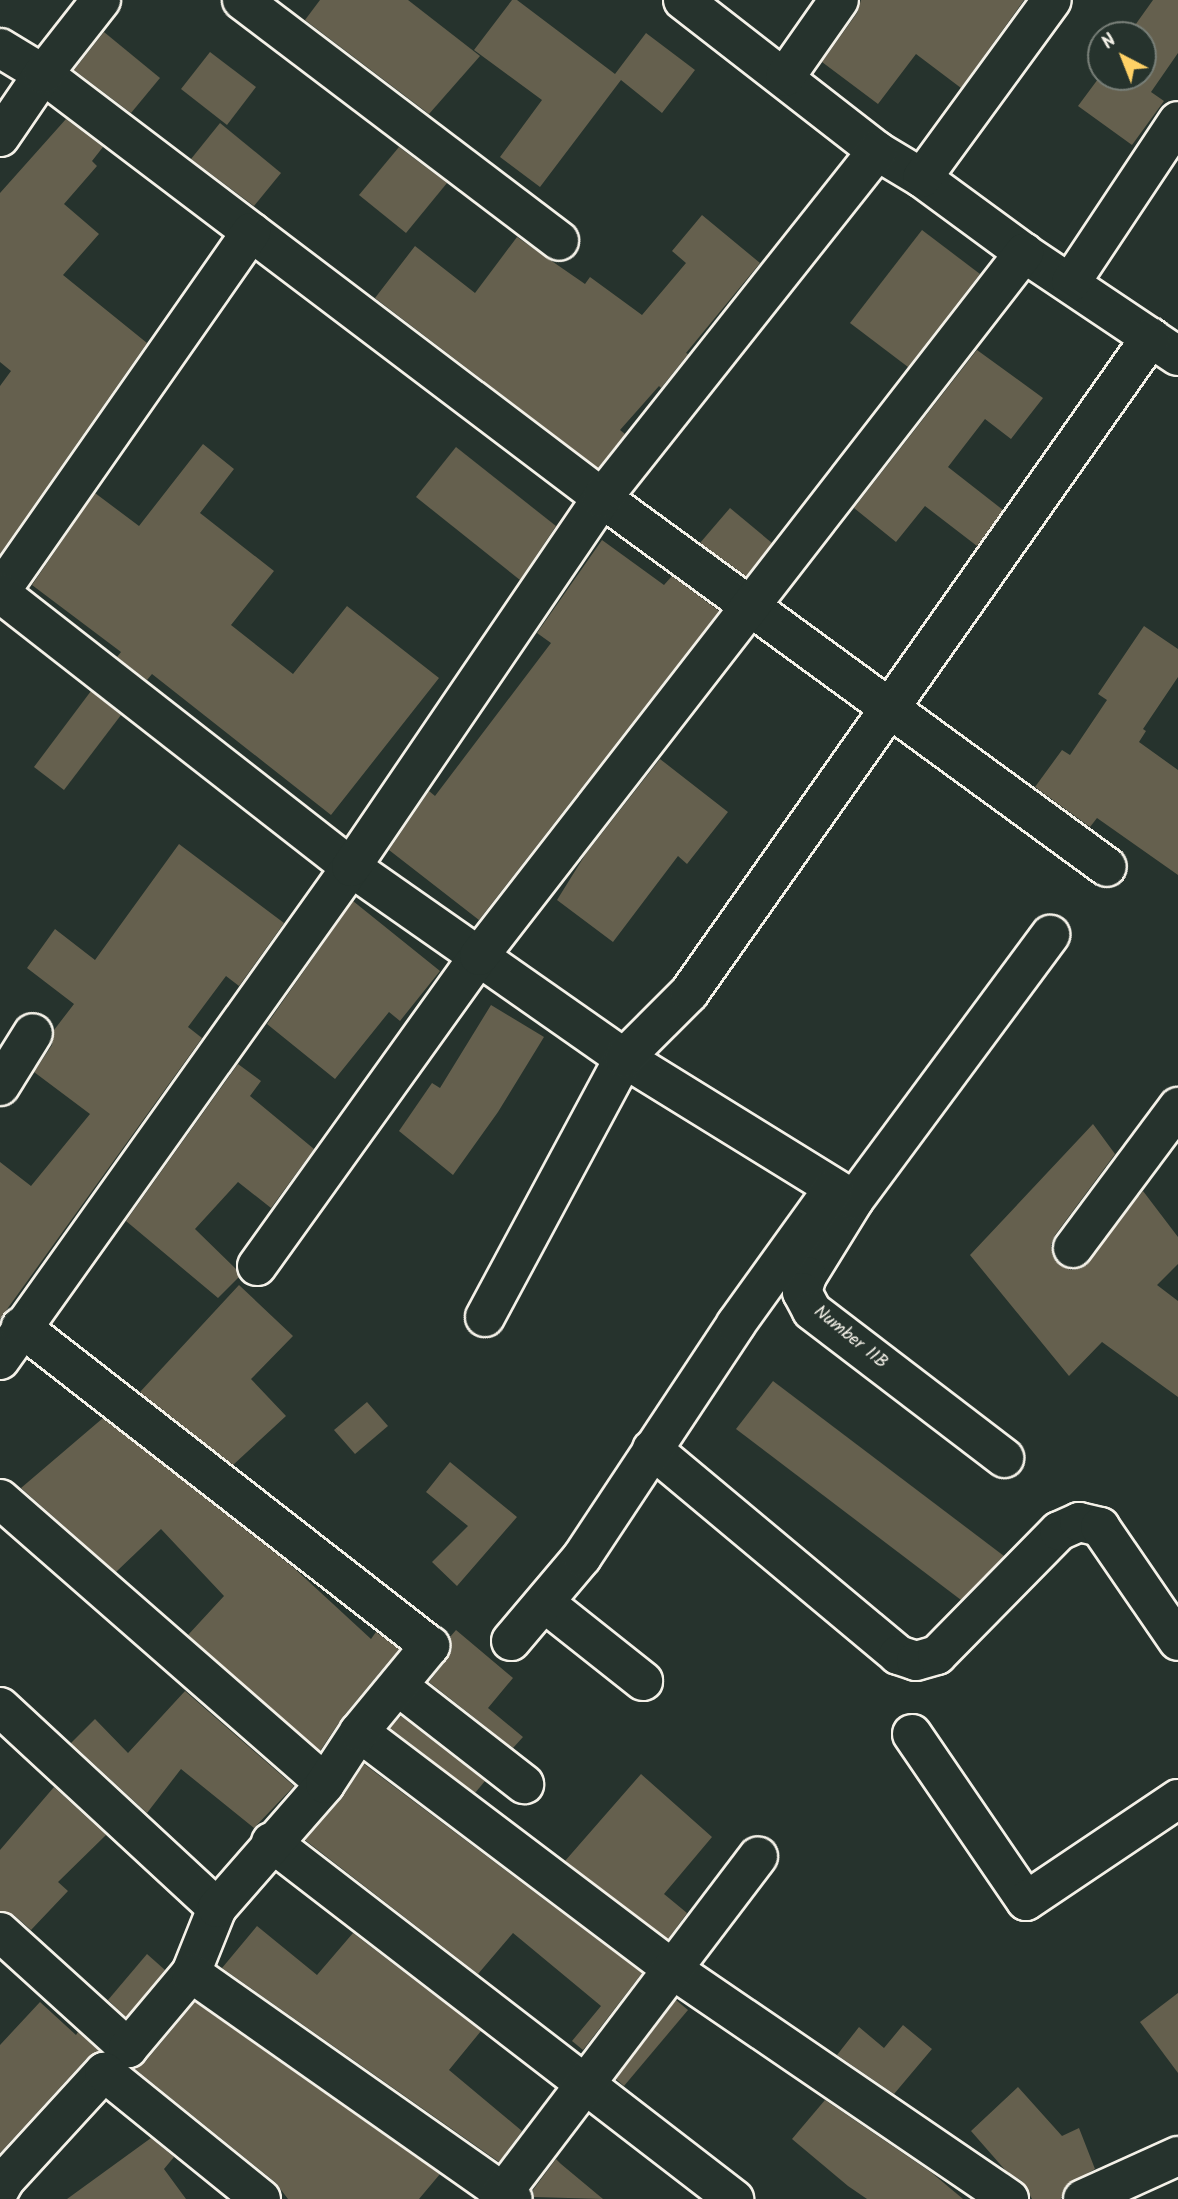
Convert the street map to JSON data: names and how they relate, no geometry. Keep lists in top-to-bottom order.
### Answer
{
  "streets": {
    "street": ["Number 11B"]
  },
  "north": "top left"
}
